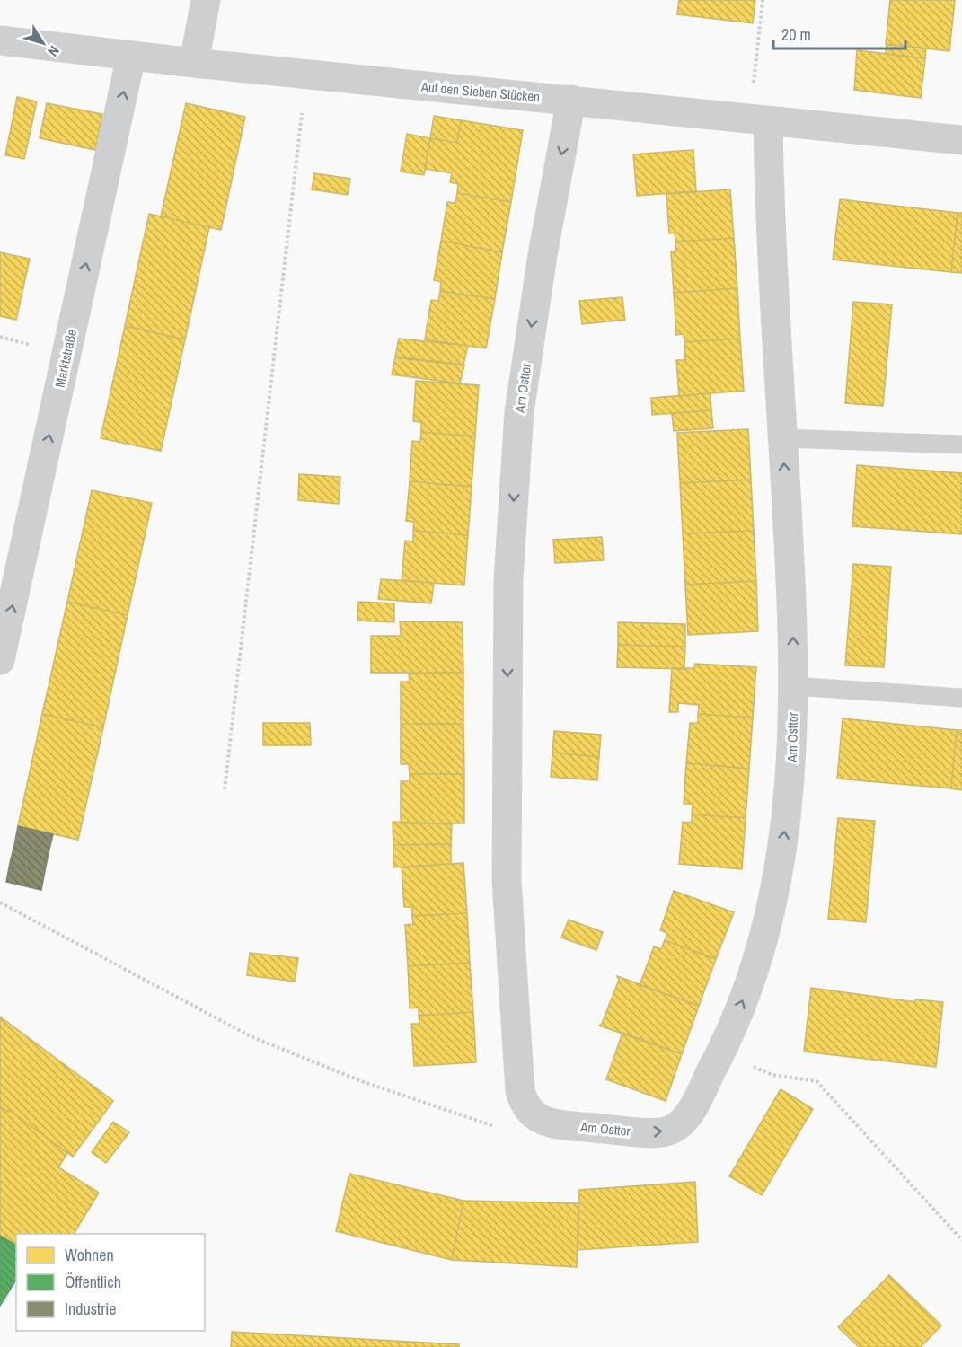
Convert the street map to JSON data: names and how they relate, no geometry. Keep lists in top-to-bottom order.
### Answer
{
  "streets": {
    "street": ["Auf den Sieben Stücken", "Marktstraße", "Am Osttor"]
  },
  "crossings": [
    ["Auf den Sieben Stücken", "Marktstraße"],
    ["Auf den Sieben Stücken", "Am Osttor"]
  ],
  "one_way": ["Marktstraße"],
  "legend": ["Wohnen", "Öffentlich", "Industrie"],
  "scale_bar": "20 m",
  "north": "bottom right"
}
